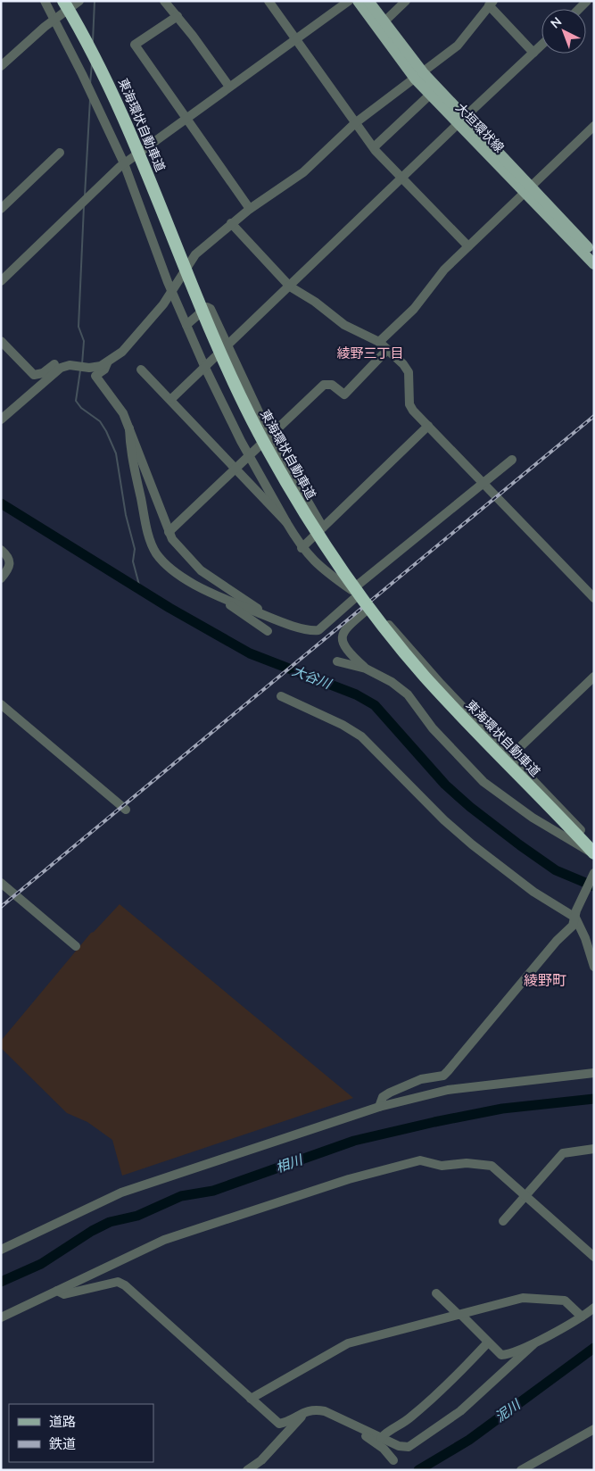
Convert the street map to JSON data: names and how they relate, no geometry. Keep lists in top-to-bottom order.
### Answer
{
  "streets": {
    "highway": ["東海環状自動車道"],
    "main road": ["大垣環状線"]
  },
  "districts": ["綾野三丁目", "綾野町"],
  "water": ["大谷川", "相川", "泥川"],
  "legend": ["道路", "鉄道"],
  "north": "top left"
}
